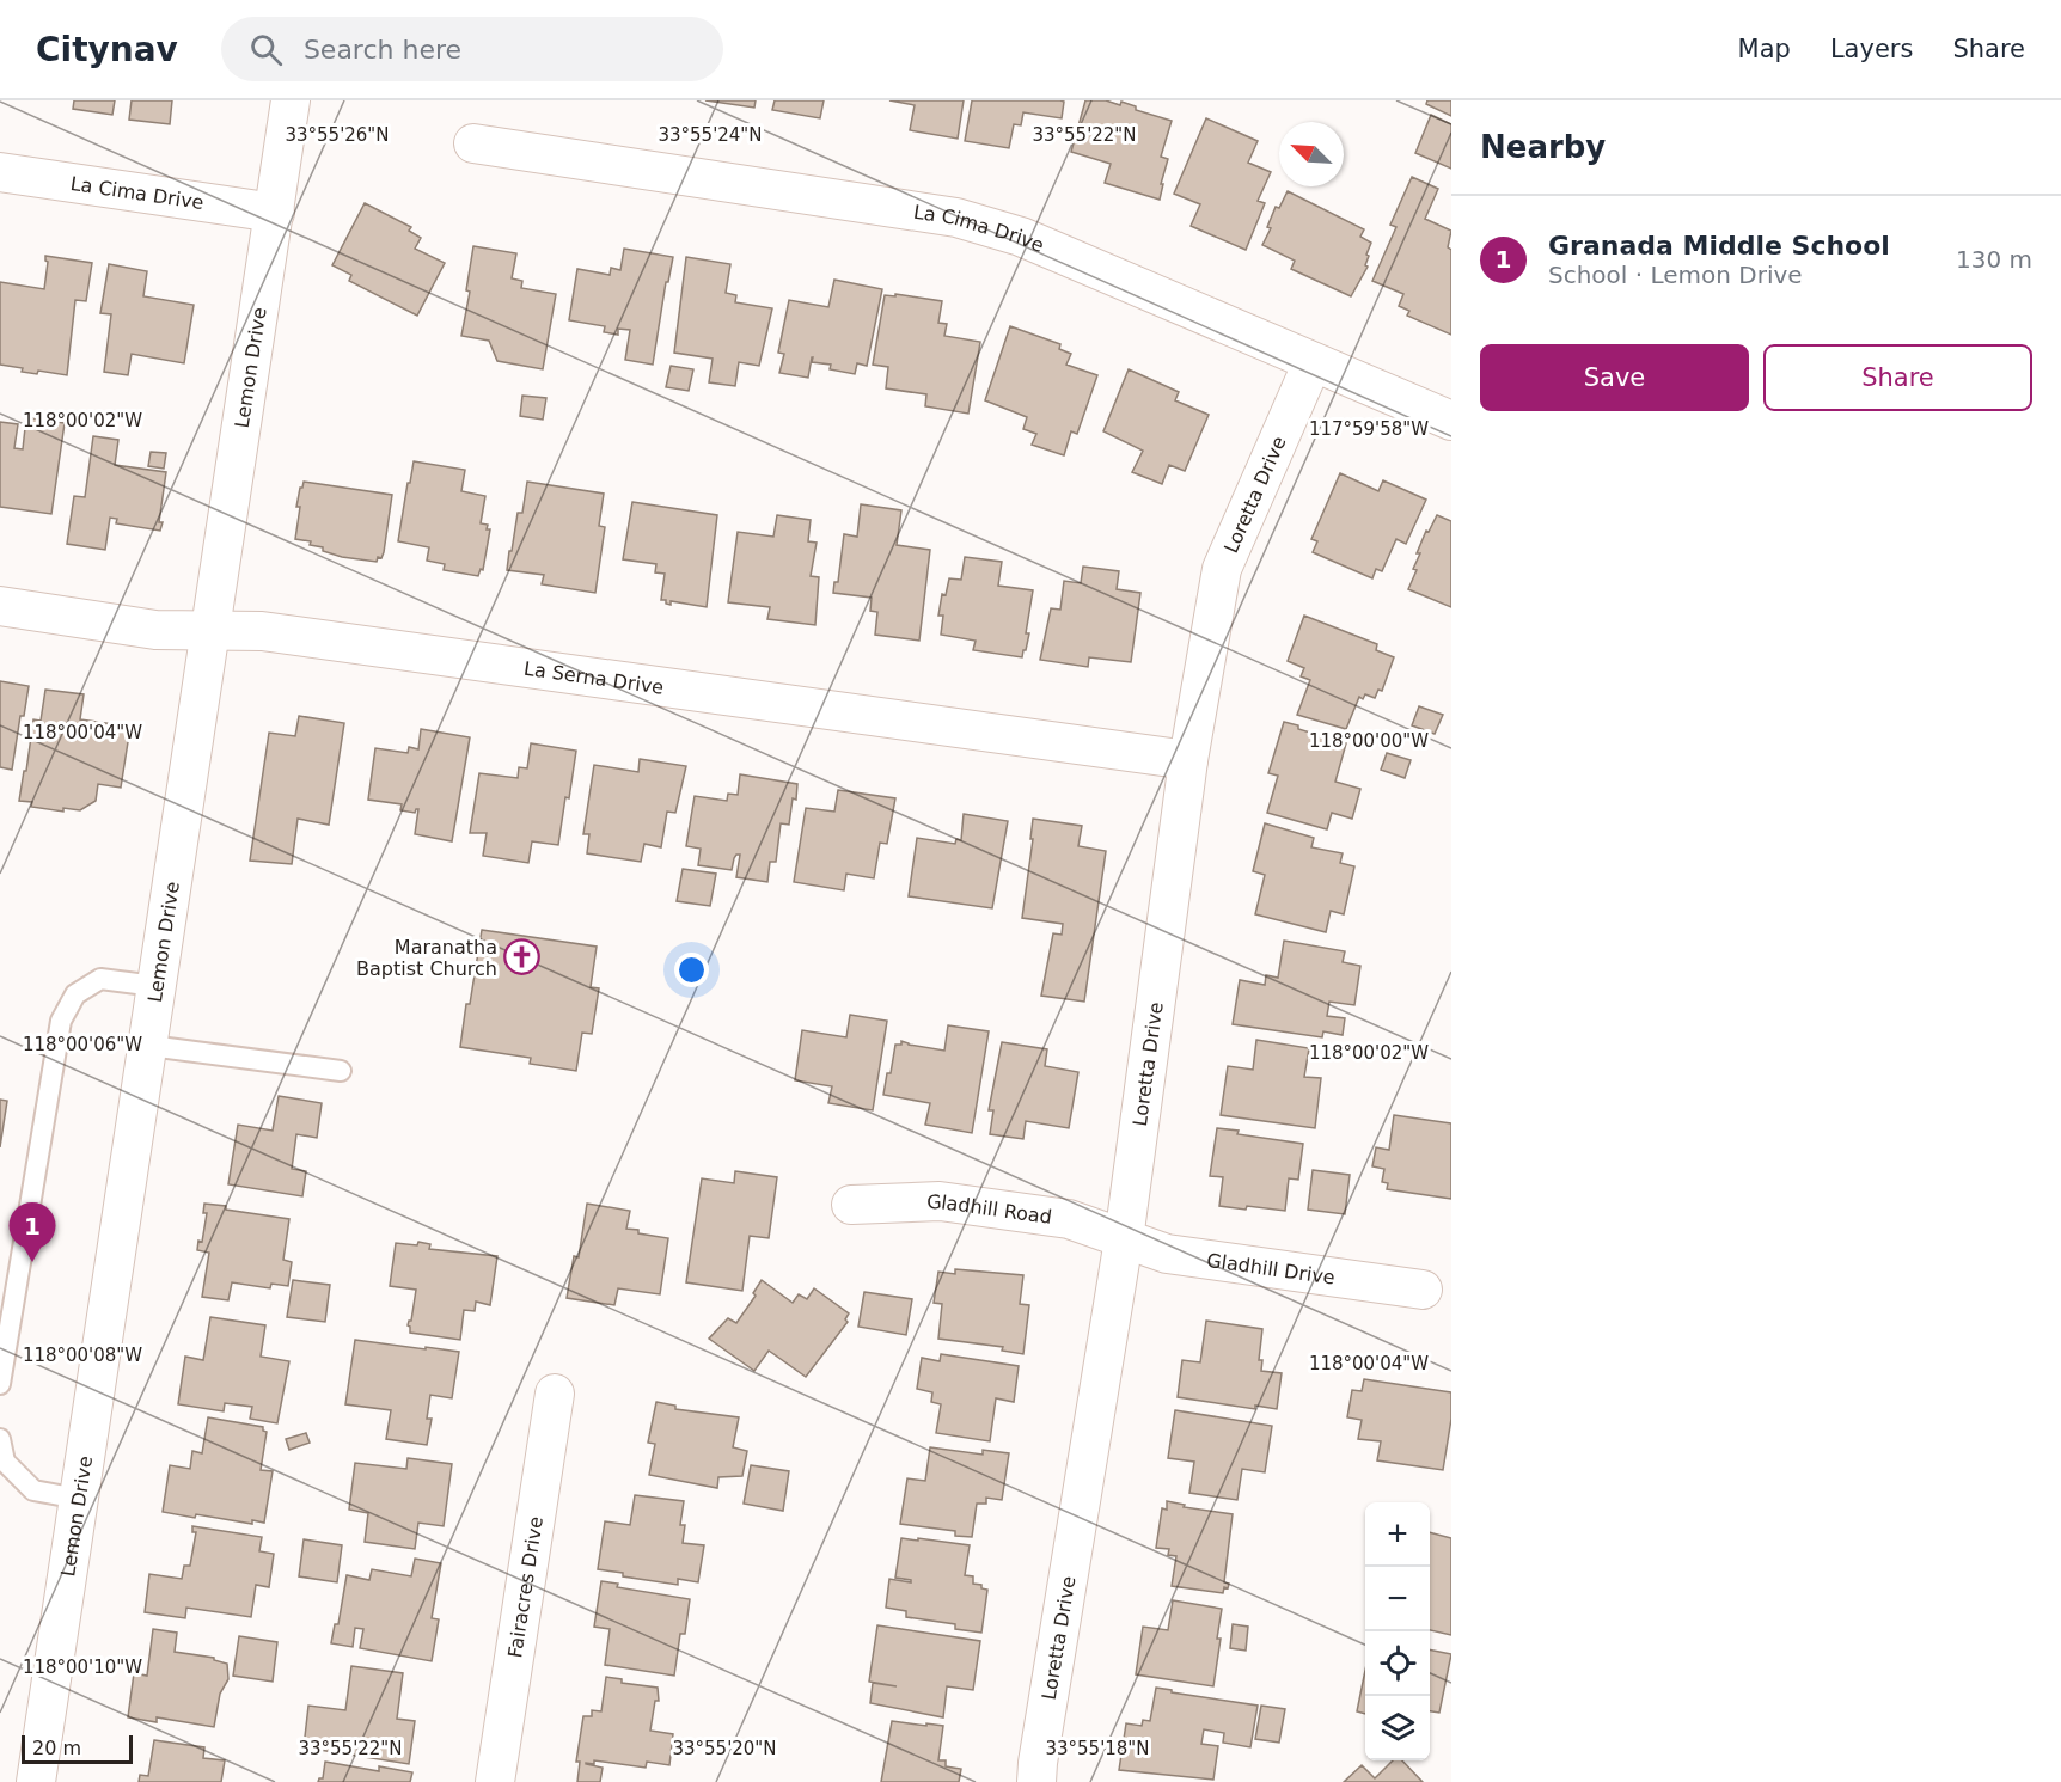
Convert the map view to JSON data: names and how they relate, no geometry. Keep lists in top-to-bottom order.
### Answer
{
  "streets": {
    "street": [
      "La Cima Drive",
      "Lemon Drive",
      "Loretta Drive",
      "La Serna Drive",
      "Gladhill Road",
      "Gladhill Drive",
      "Fairacres Drive"
    ]
  },
  "crossings": [
    ["La Cima Drive", "Lemon Drive"],
    ["La Cima Drive", "Loretta Drive"],
    ["Lemon Drive", "La Serna Drive"],
    ["Loretta Drive", "La Serna Drive"],
    ["Loretta Drive", "Gladhill Road"],
    ["Loretta Drive", "Gladhill Drive"],
    ["Gladhill Road", "Gladhill Drive"]
  ],
  "places": {
    "church": ["Maranatha Baptist Church"]
  },
  "scale_bar": "20 m",
  "north": "top left",
  "page": {
    "header": "Citynav",
    "search": "Search here",
    "nav": ["Map", "Layers", "Share"],
    "heading": "Nearby",
    "list": [
      {
        "mark": "1",
        "name": "Granada Middle School",
        "note": "School · Lemon Drive",
        "value": "130 m"
      }
    ],
    "buttons": ["Save", "Share"],
    "pins": "1",
    "map_buttons": ["+", "−"],
    "scale": "20 m"
  },
  "coordinates": [
    "33°55'26\"N",
    "33°55'24\"N",
    "33°55'22\"N",
    "118°00'02\"W",
    "117°59'58\"W",
    "118°00'04\"W",
    "118°00'00\"W",
    "118°00'06\"W",
    "118°00'08\"W",
    "118°00'10\"W",
    "33°55'20\"N",
    "33°55'18\"N"
  ]
}
